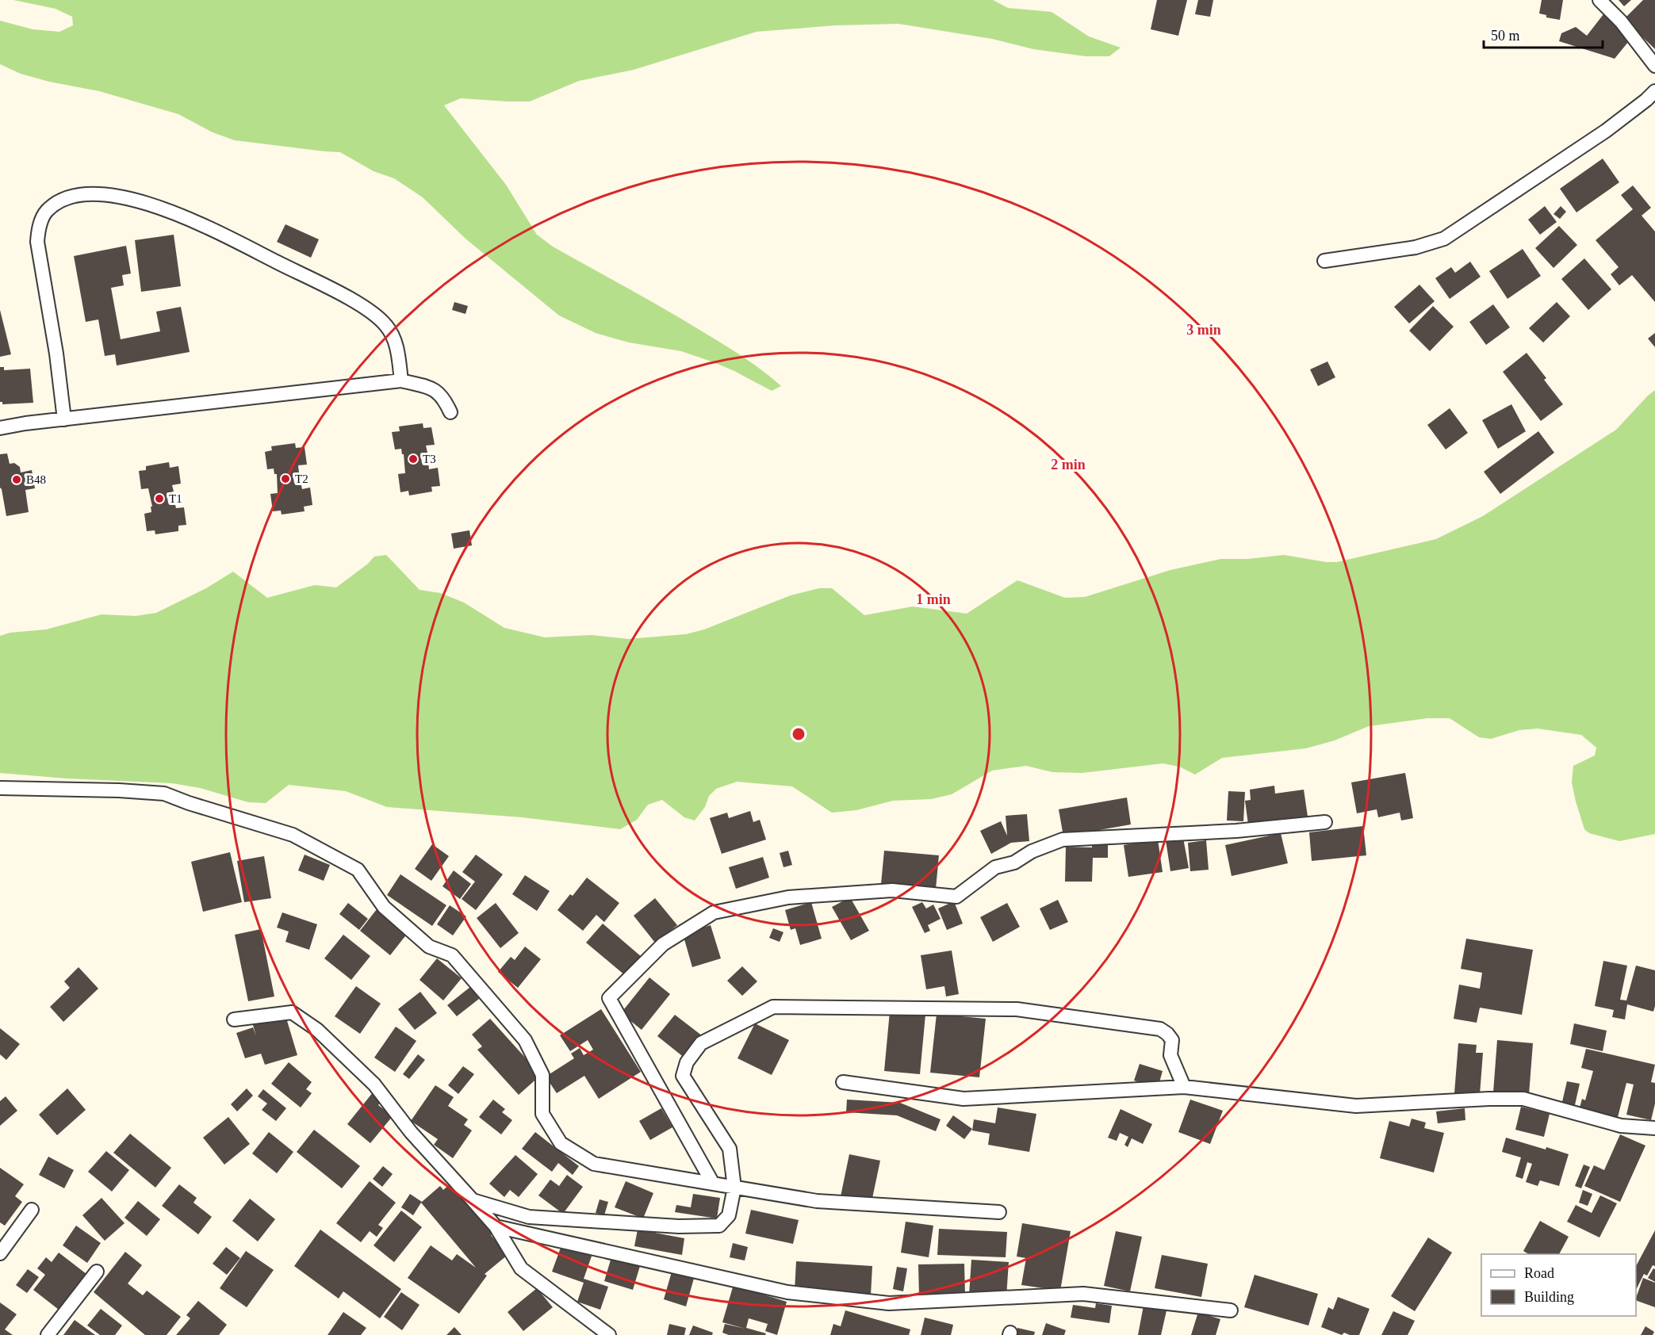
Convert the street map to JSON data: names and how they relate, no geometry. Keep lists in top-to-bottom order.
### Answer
{
  "places": [
    "T3",
    "T2",
    "B48",
    "T1"
  ],
  "legend": ["Road", "Building"],
  "scale_bar": "50 m",
  "rings": ["3 min", "2 min", "1 min"]
}
